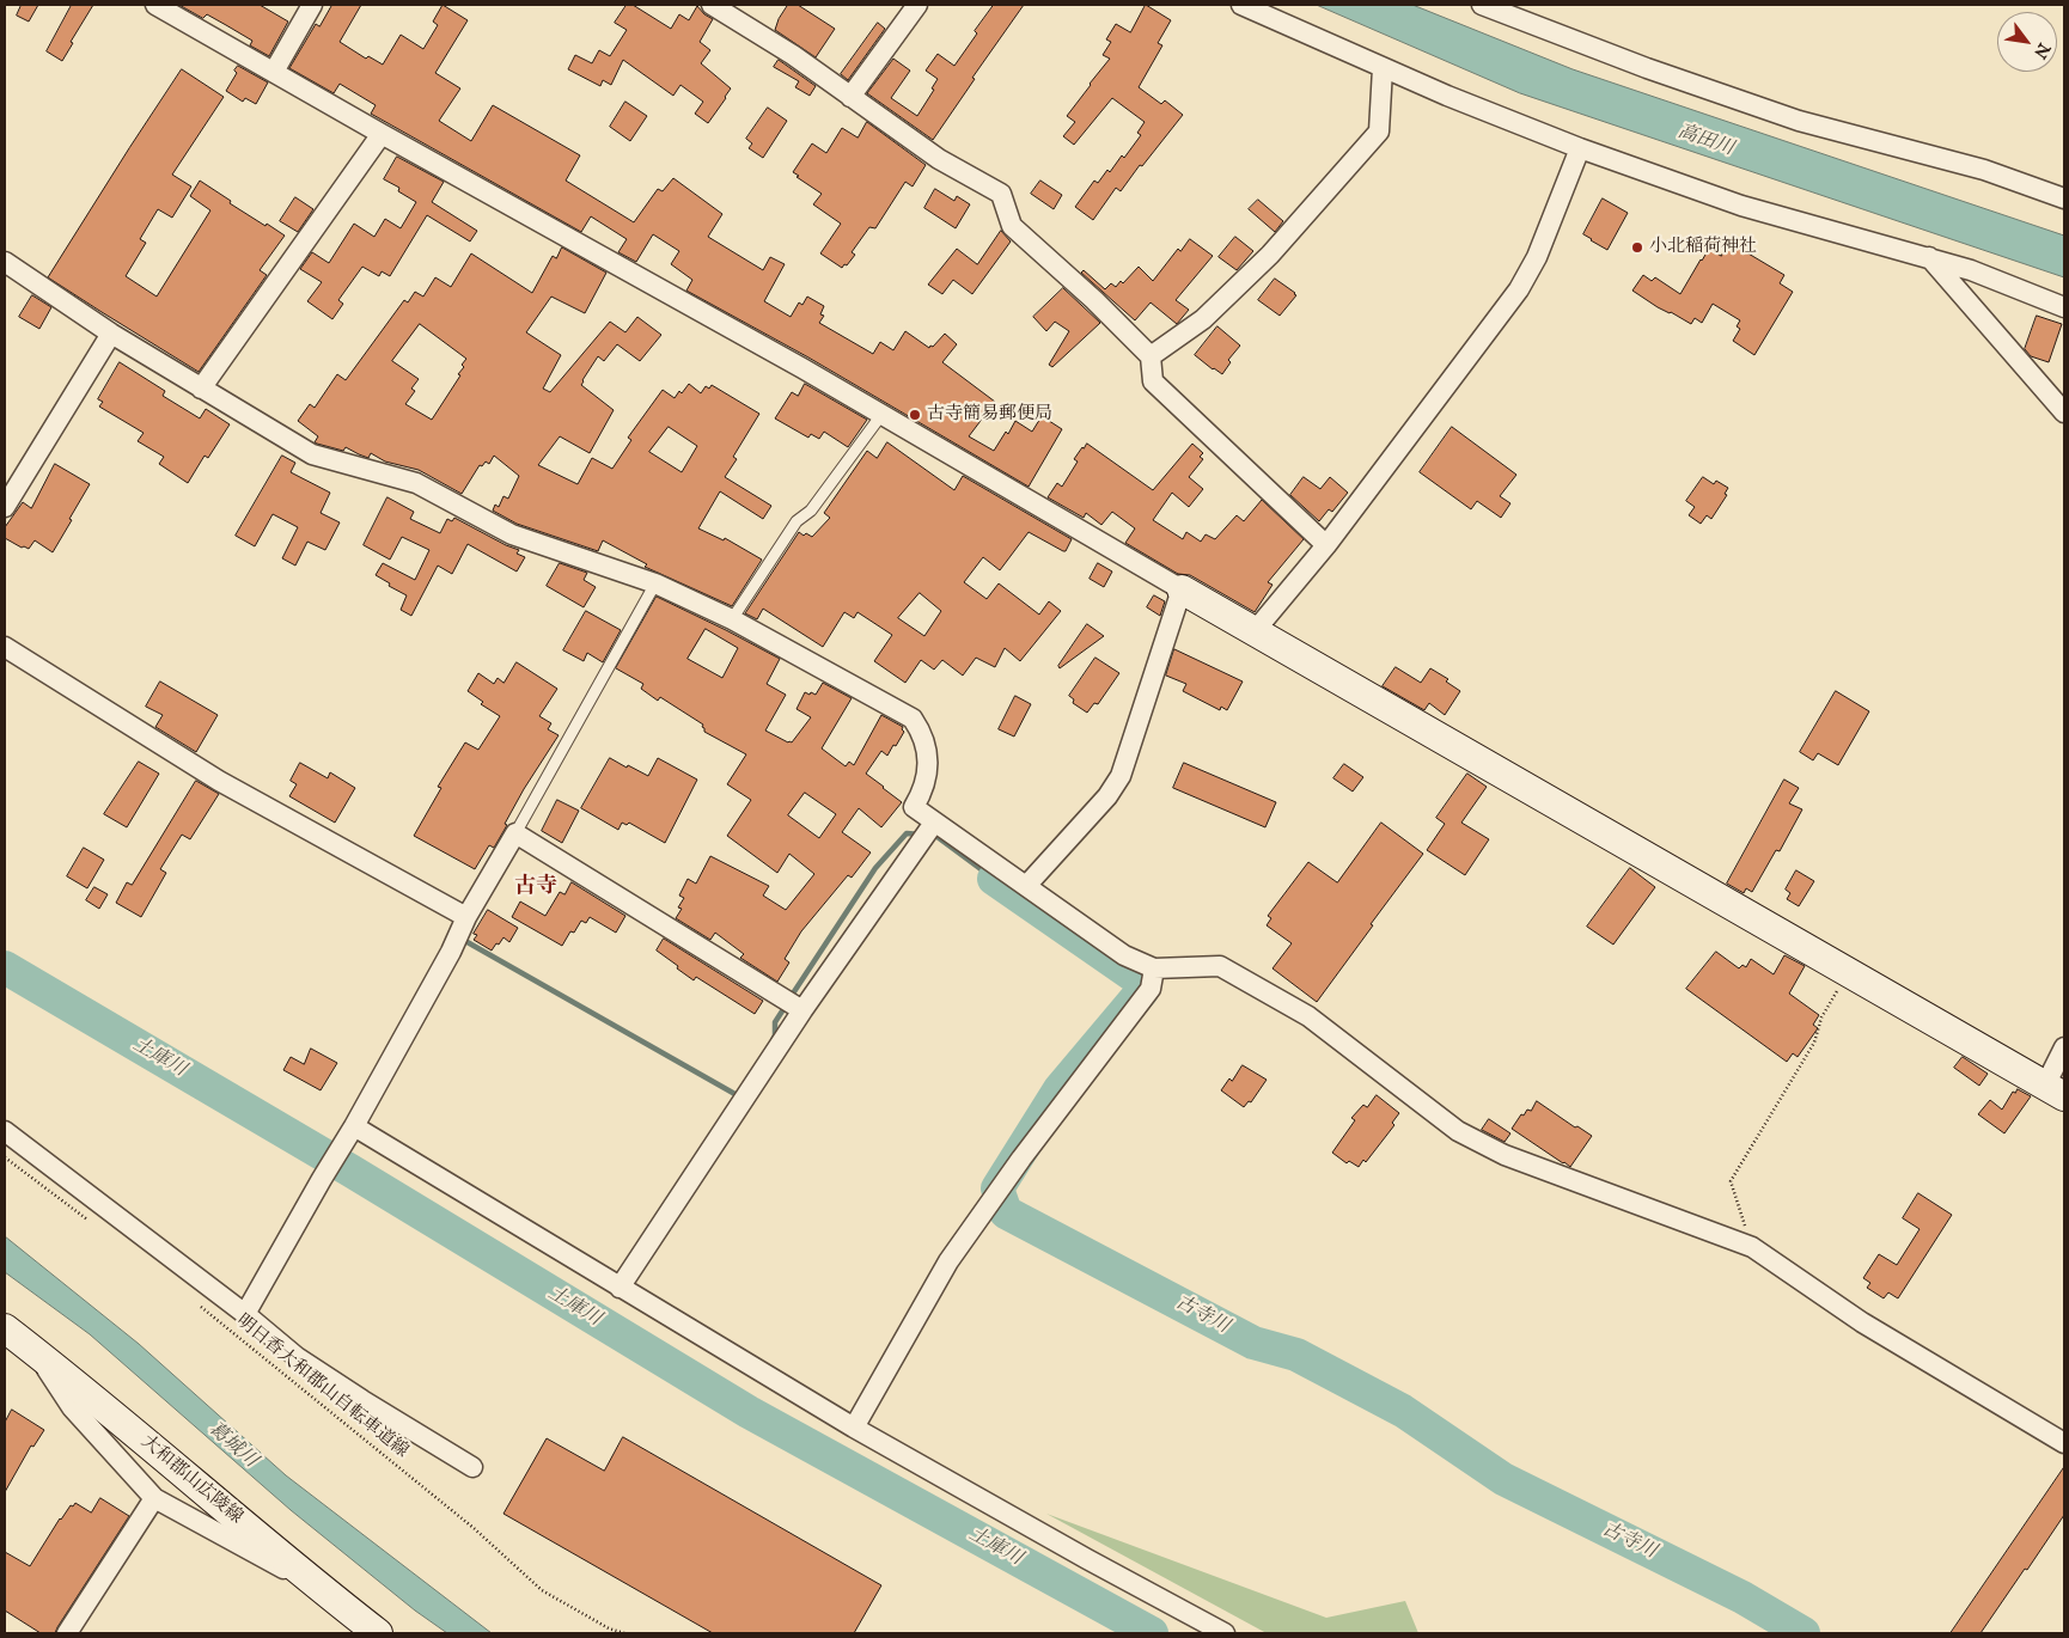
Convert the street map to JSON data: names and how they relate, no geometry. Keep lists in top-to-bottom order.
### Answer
{
  "streets": {
    "street": ["大和郡山広陵線"],
    "path": ["明日香大和郡山自転車道線"]
  },
  "districts": ["古寺"],
  "water": [
    "高田川",
    "土庫川",
    "古寺川",
    "葛城川"
  ],
  "places": ["小北稲荷神社", "古寺簡易郵便局"],
  "north": "bottom right"
}
